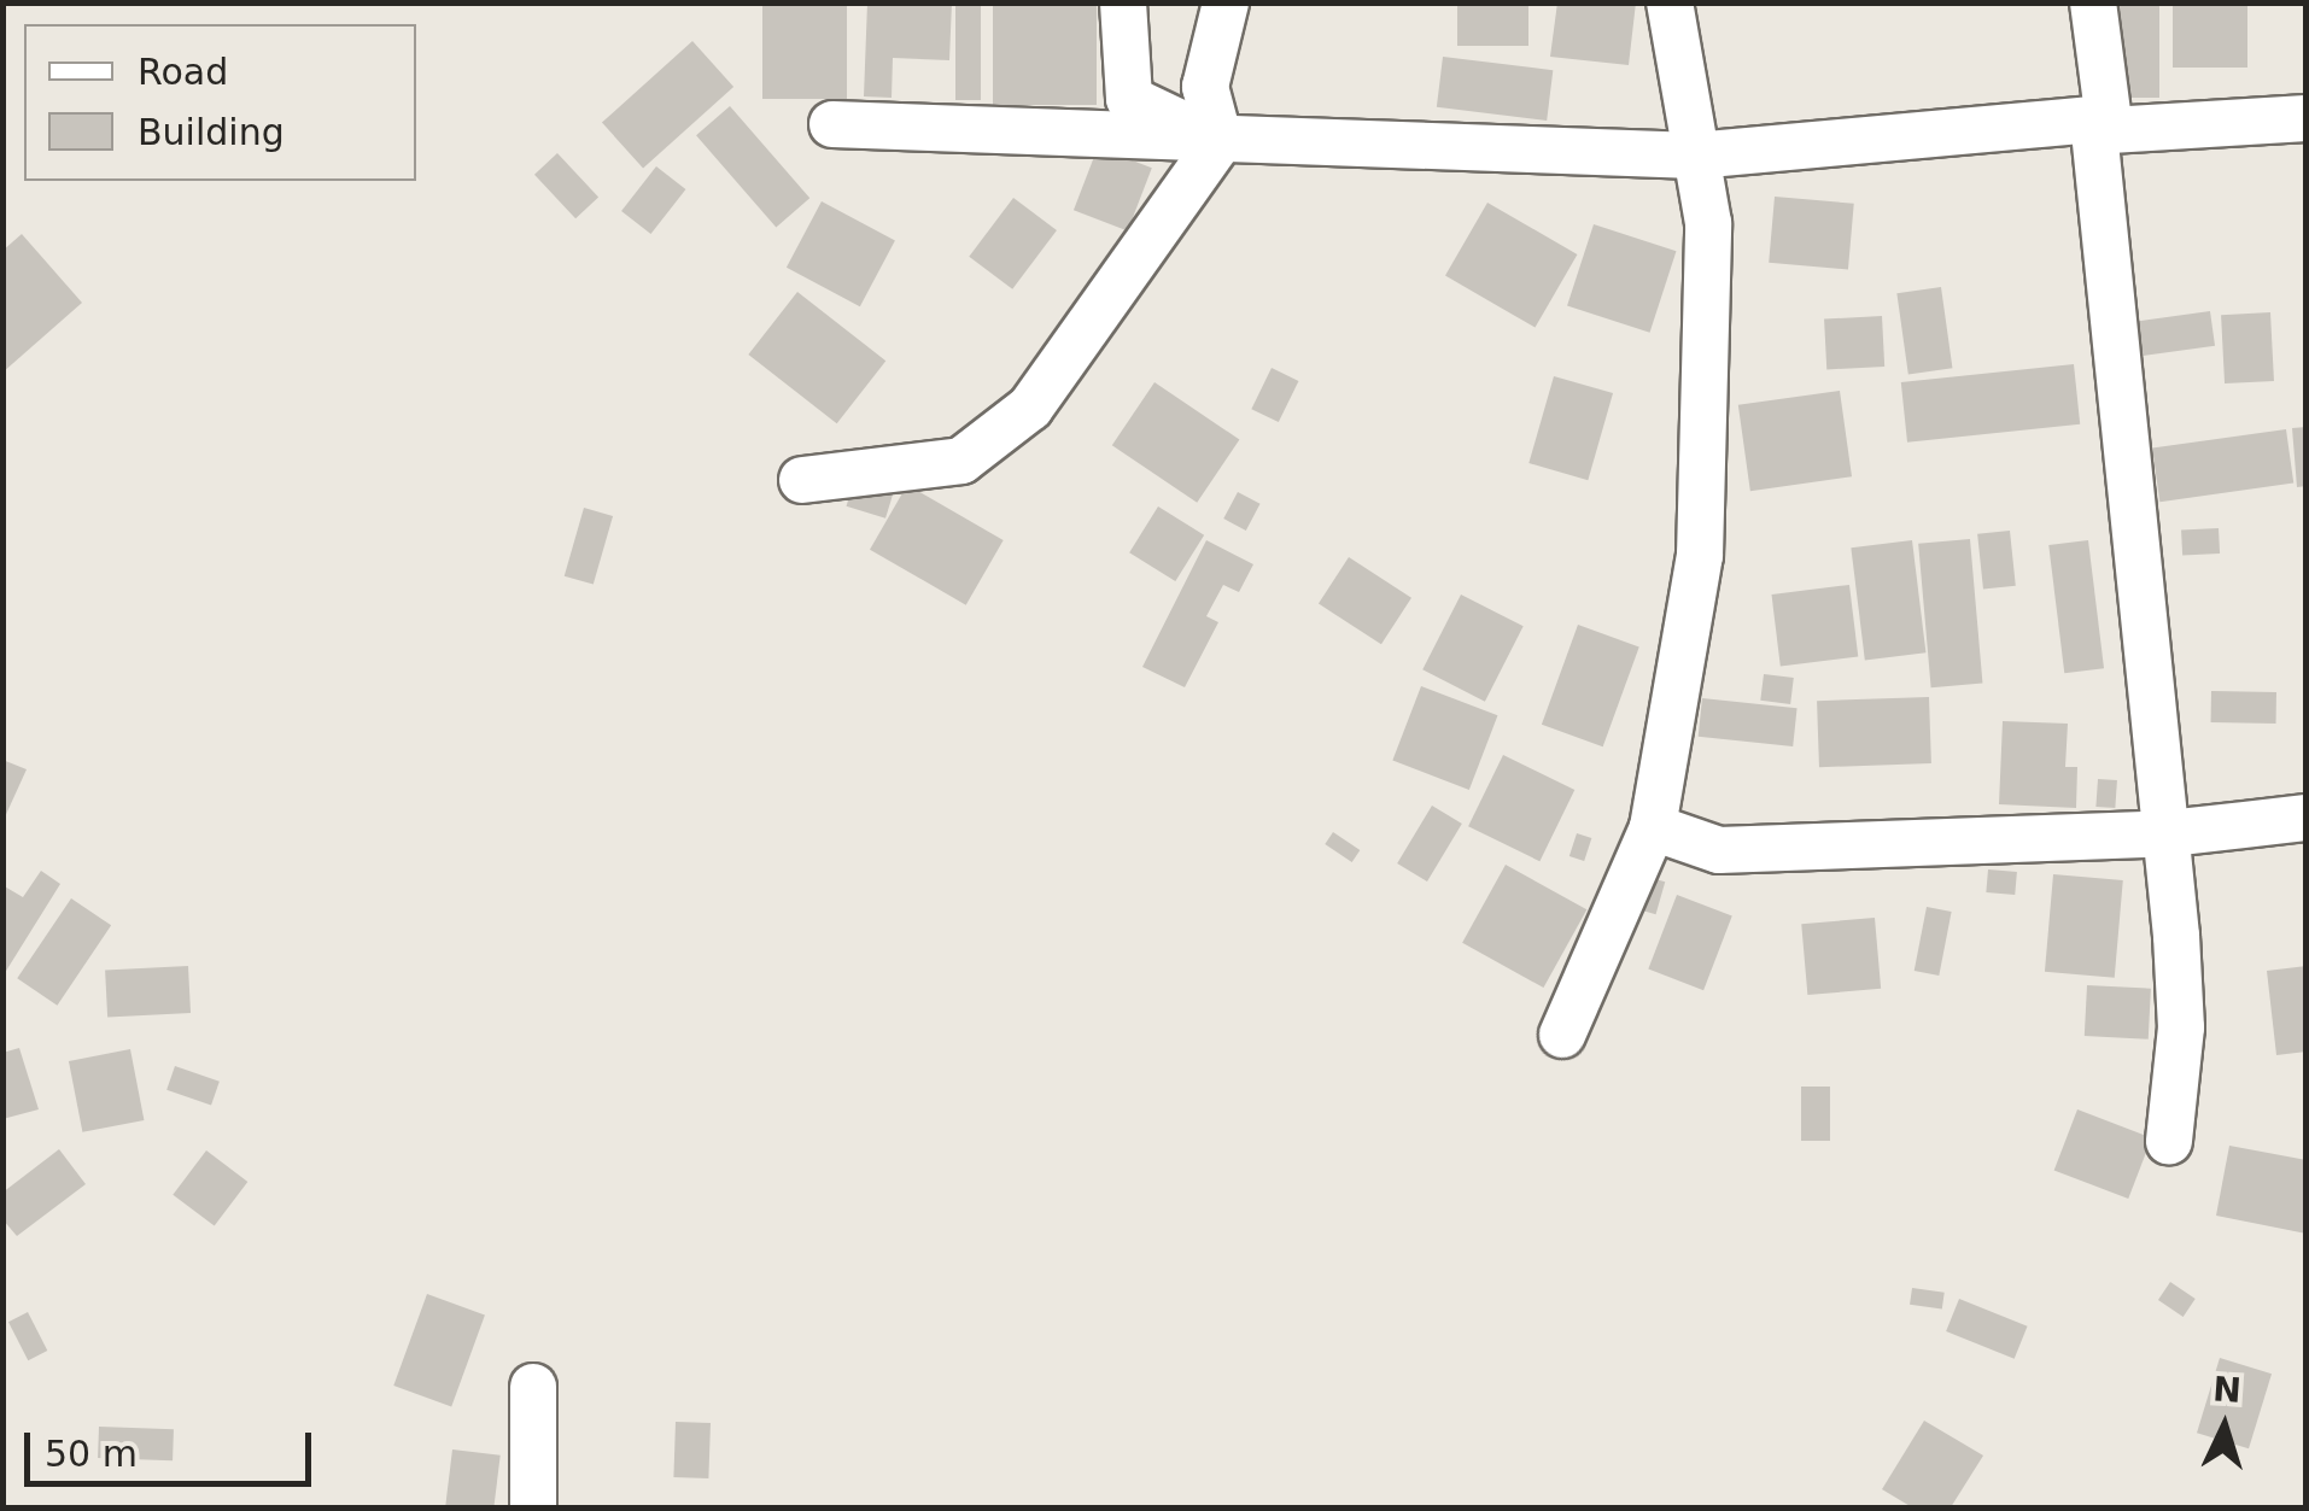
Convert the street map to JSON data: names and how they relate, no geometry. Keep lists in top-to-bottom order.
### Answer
{
  "legend": ["Road", "Building"],
  "scale_bar": "50 m",
  "north": "top"
}
